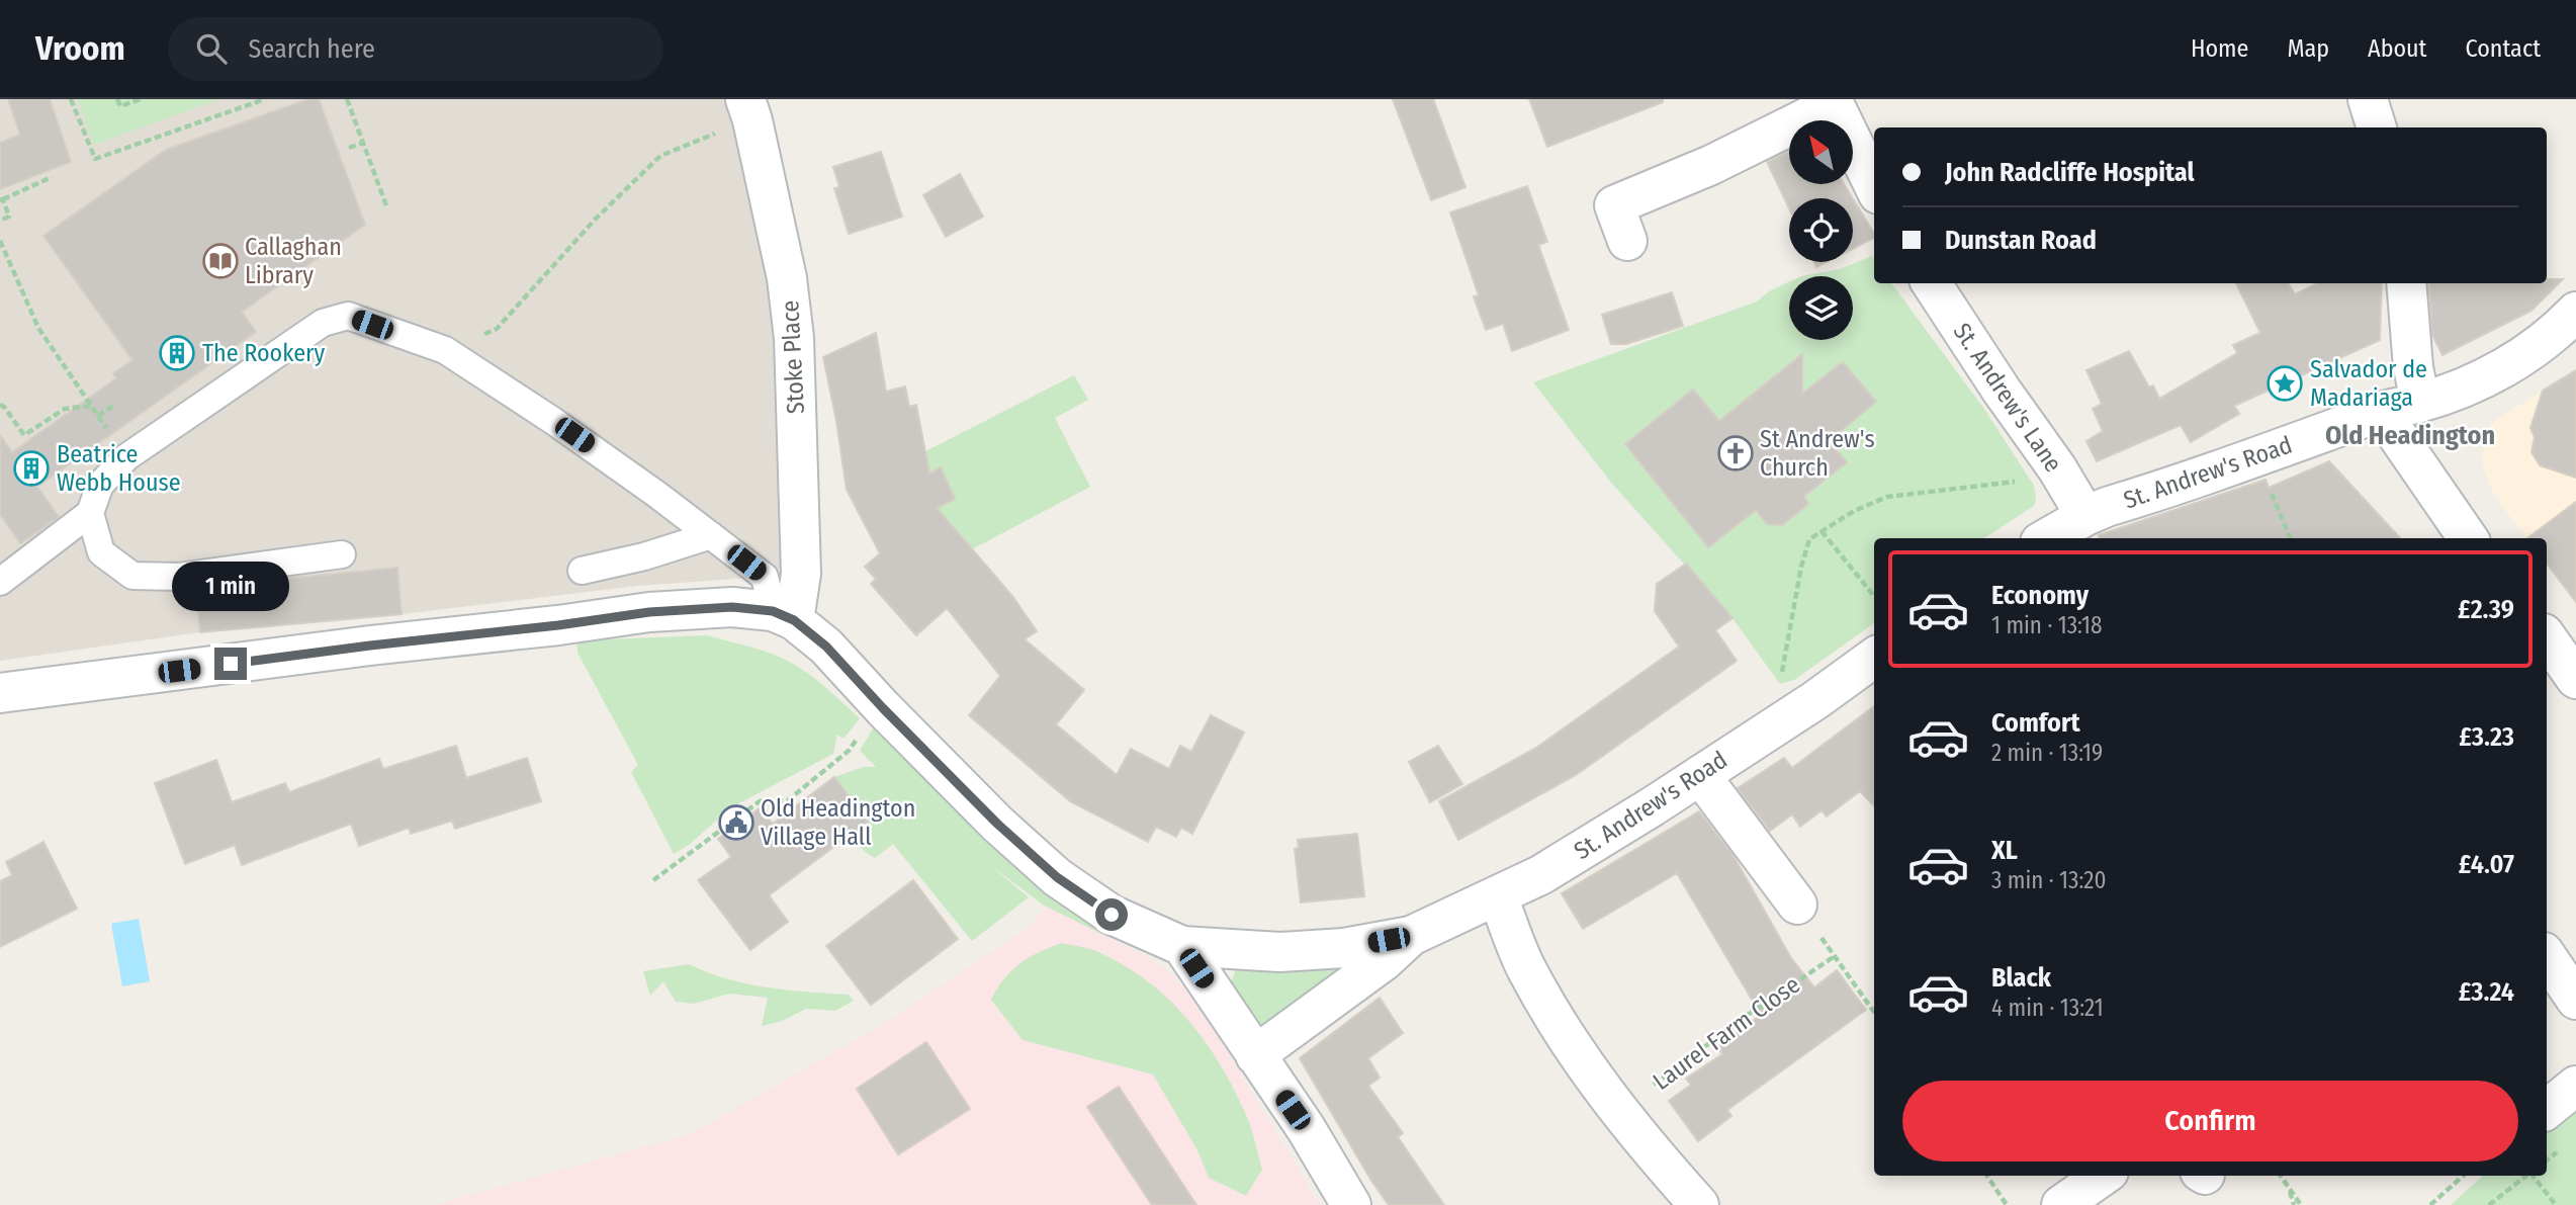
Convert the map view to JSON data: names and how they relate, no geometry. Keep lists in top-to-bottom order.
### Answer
{
  "streets": {
    "street": ["Stoke Place", "St. Andrew's Lane", "St. Andrew's Road"],
    "path": ["Laurel Farm Close"]
  },
  "crossings": [
    ["Stoke Place", "St. Andrew's Road"],
    ["St. Andrew's Lane", "St. Andrew's Road"]
  ],
  "districts": ["Old Headington"],
  "places": {
    "library": ["Callaghan Library"],
    "building": ["The Rookery", "Beatrice Webb House"],
    "place": ["Salvador de Madariaga"],
    "church": ["St Andrew's Church"],
    "public building": ["Old Headington Village Hall"]
  },
  "north": "top left",
  "page": {
    "header": "Vroom",
    "search": "Search here",
    "nav": [
      "Home",
      "Map",
      "About",
      "Contact"
    ],
    "banner": ["John Radcliffe Hospital", "Dunstan Road"],
    "list": [
      {
        "name": "Economy",
        "note": "1 min · 13:18",
        "value": "£2.39"
      },
      {
        "name": "Comfort",
        "note": "2 min · 13:19",
        "value": "£3.23"
      },
      {
        "name": "XL",
        "note": "3 min · 13:20",
        "value": "£4.07"
      },
      {
        "name": "Black",
        "note": "4 min · 13:21",
        "value": "£3.24"
      }
    ],
    "bubble": "1 min",
    "buttons": "Confirm"
  }
}
